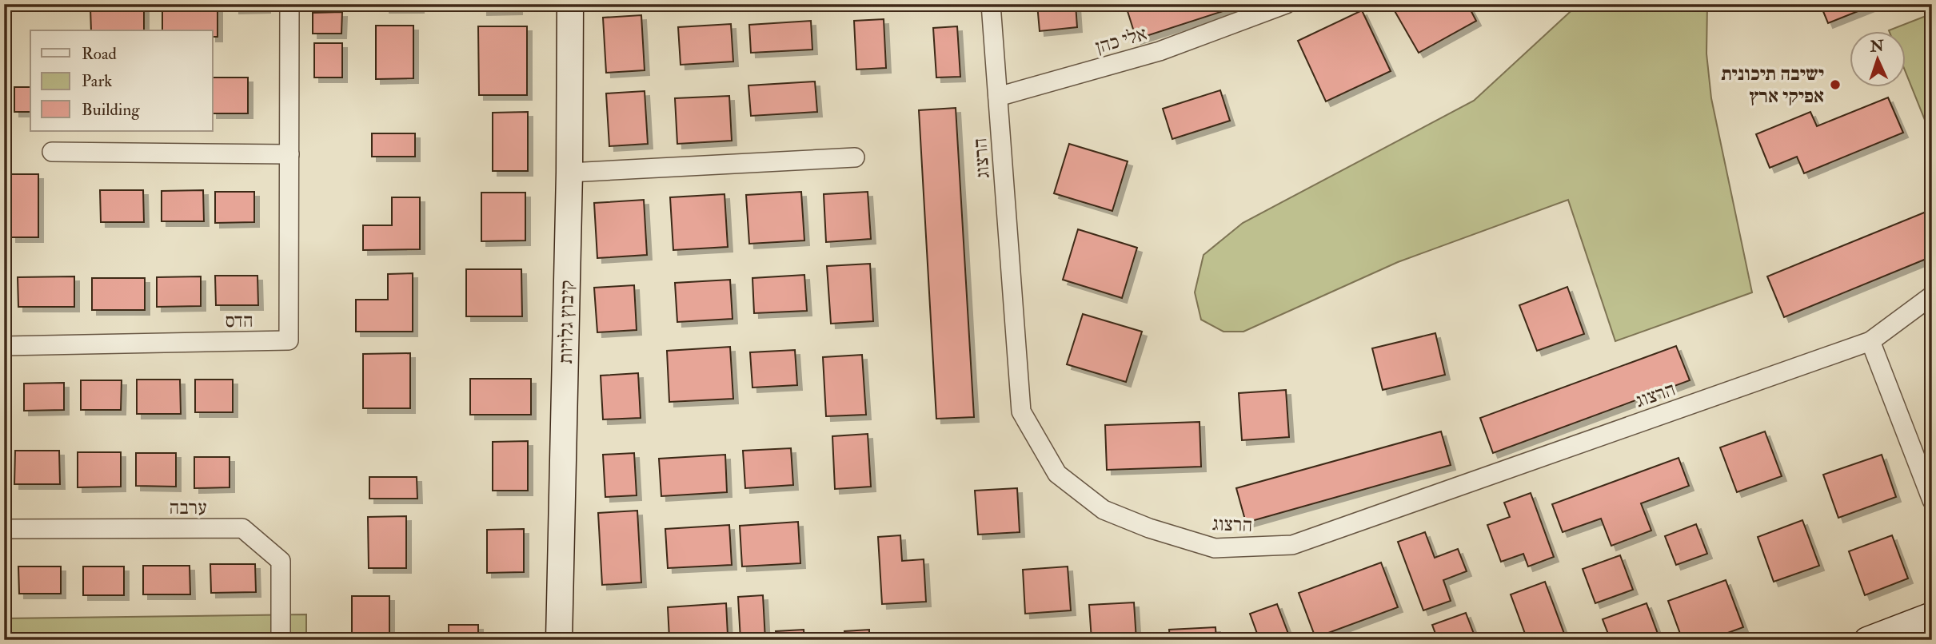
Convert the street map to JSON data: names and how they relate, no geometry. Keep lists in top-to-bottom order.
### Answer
{
  "streets": {
    "street": [
      "אלי כהן",
      "הרצוג",
      "הדס",
      "קיבוץ גלויות",
      "ערבה"
    ]
  },
  "crossings": [
    ["אלי כהן", "הרצוג"]
  ],
  "places": ["ישיבה תיכונית אפיקי ארץ"],
  "legend": ["Road", "Park", "Building"],
  "north": "top"
}
